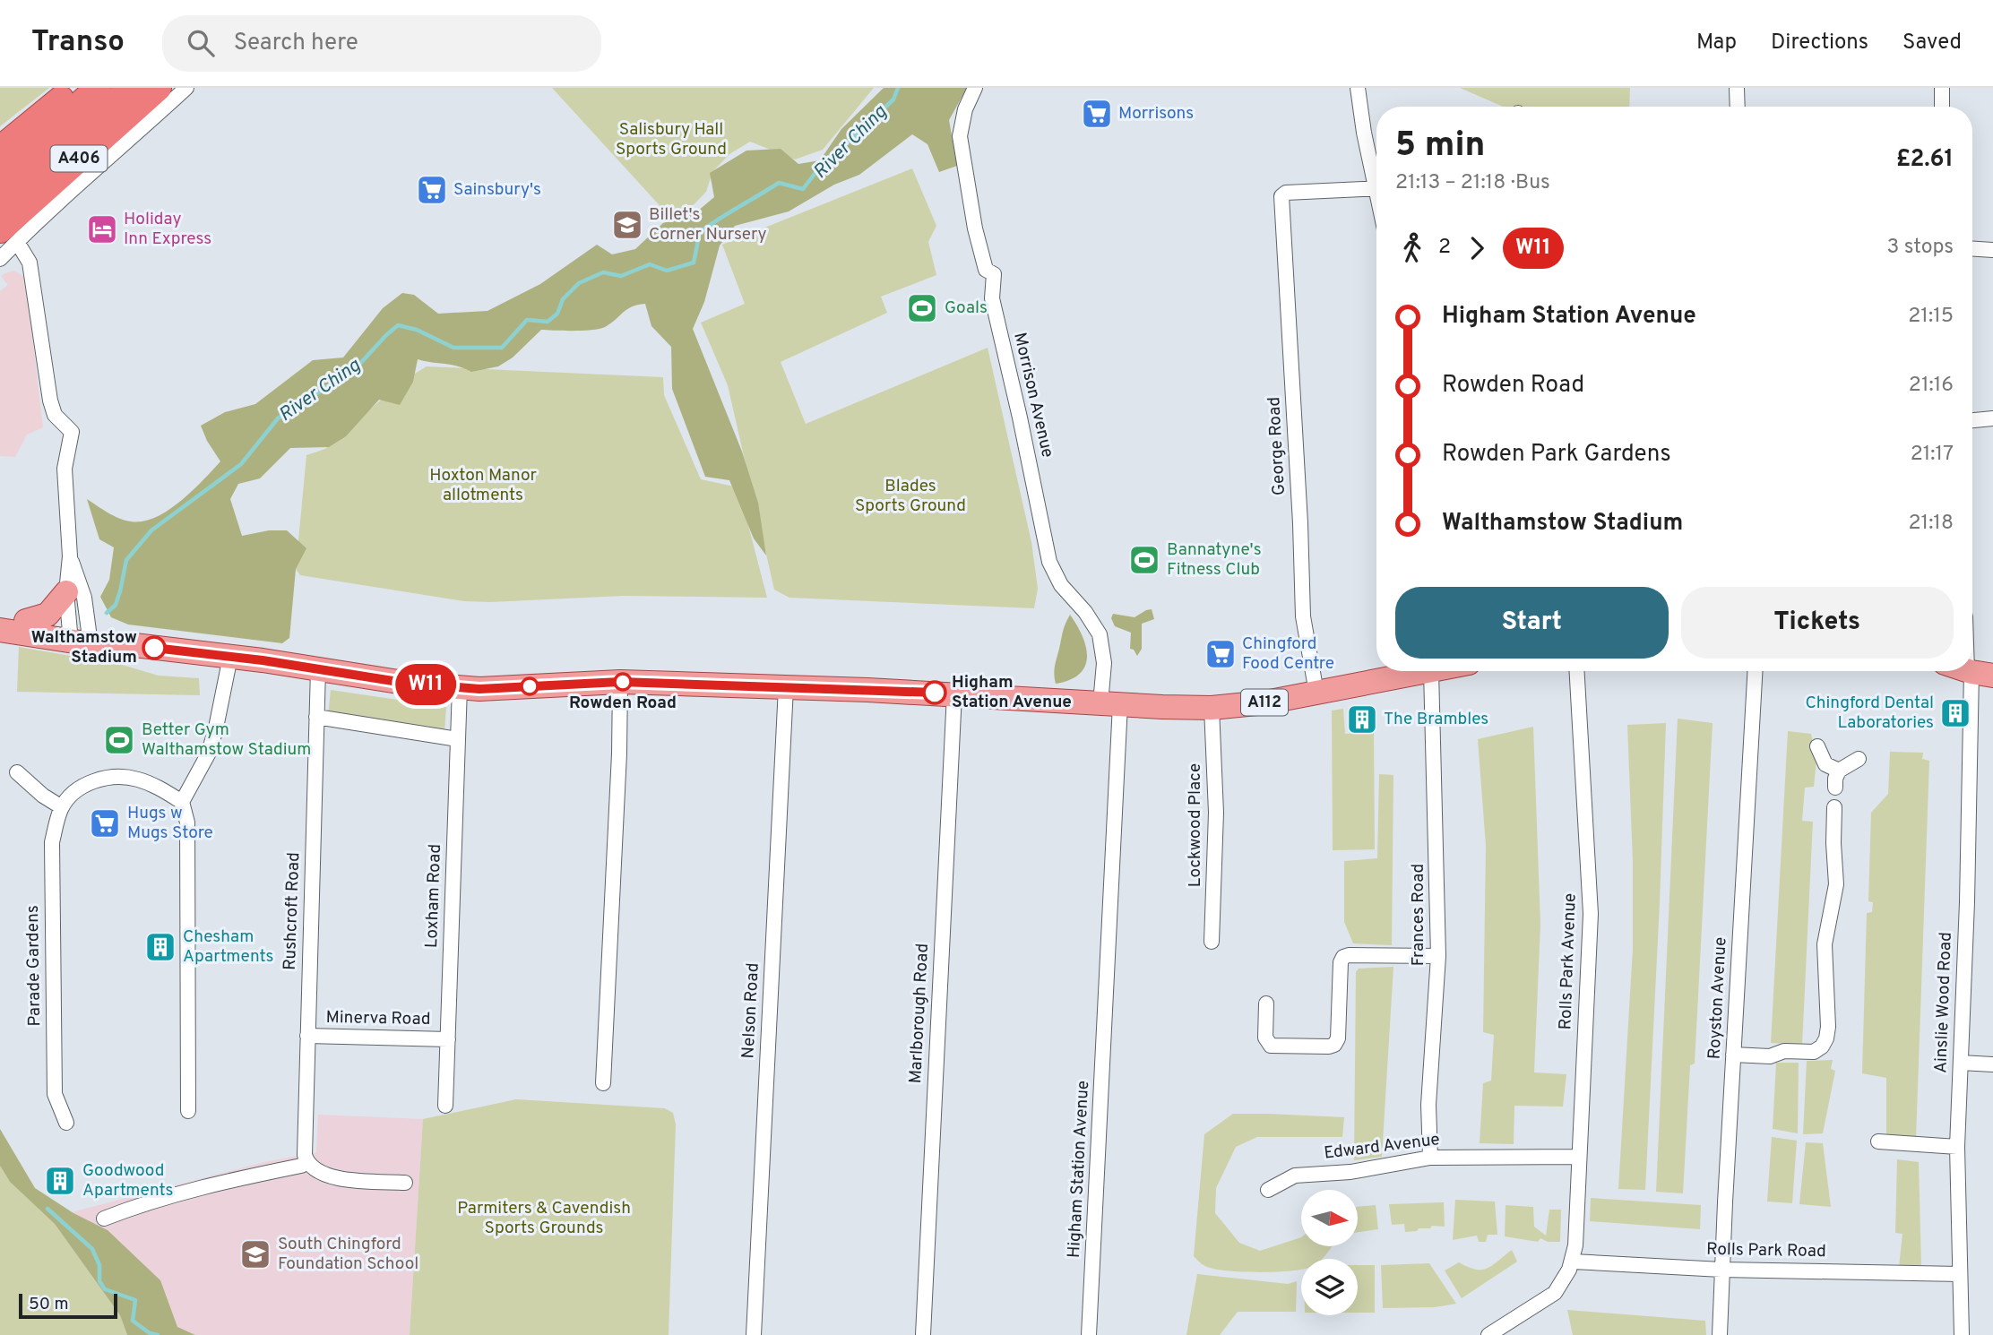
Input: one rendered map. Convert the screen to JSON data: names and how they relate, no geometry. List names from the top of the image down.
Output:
{
  "streets": {
    "highway": ["A406"],
    "main road": ["A112"],
    "street": [
      "Morrison Avenue",
      "George Road",
      "Lockwood Place",
      "Loxham Road",
      "Rushcroft Road",
      "Frances Road",
      "Rolls Park Avenue",
      "Parade Gardens",
      "Royston Avenue",
      "Ainslie Wood Road",
      "Nelson Road",
      "Marlborough Road",
      "Minerva Road",
      "Edward Avenue",
      "Higham Station Avenue",
      "Rolls Park Road"
    ]
  },
  "crossings": [
    ["Morrison Avenue", "A112"],
    ["Morrison Avenue", "Higham Station Avenue"],
    ["George Road", "A112"],
    ["A112", "Lockwood Place"],
    ["A112", "Loxham Road"],
    ["A112", "Rushcroft Road"],
    ["A112", "Frances Road"],
    ["A112", "Nelson Road"],
    ["A112", "Marlborough Road"],
    ["A112", "Higham Station Avenue"],
    ["Loxham Road", "Minerva Road"],
    ["Rushcroft Road", "Minerva Road"],
    ["Frances Road", "Edward Avenue"],
    ["Rolls Park Avenue", "Edward Avenue"],
    ["Rolls Park Avenue", "Rolls Park Road"],
    ["Royston Avenue", "Rolls Park Road"],
    ["Ainslie Wood Road", "Rolls Park Road"]
  ],
  "water": ["River Ching"],
  "parks": [
    "Salisbury Hall Sports Ground",
    "Hoxton Manor allotments",
    "Blades Sports Ground",
    "Parmiters & Cavendish Sports Grounds"
  ],
  "places": {
    "supermarket": [
      "Morrisons",
      "Sainsbury's",
      "Chingford Food Centre",
      "Hugs w Mugs Store"
    ],
    "school or university": ["Billet's Corner Nursery", "South Chingford Foundation School"],
    "hotel": ["Holiday Inn Express"],
    "sports": ["Goals", "Bannatyne's Fitness Club", "Better Gym Walthamstow Stadium"],
    "other": ["Walthamstow Stadium", "Rowden Road", "Higham Station Avenue"],
    "building": [
      "Chingford Dental Laboratories",
      "The Brambles",
      "Chesham Apartments",
      "Goodwood Apartments"
    ]
  },
  "lines": ["bus line W11"],
  "scale_bar": "50 m",
  "north": "right",
  "page": {
    "header": "Transo",
    "search": "Search here",
    "nav": ["Map", "Directions", "Saved"],
    "on_map": "W11",
    "heading": ["5 min", "21:13 – 21:18 · Bus", "£2.61"],
    "legs": ["2", "W11", "3 stops"],
    "list": [
      {
        "name": "Higham Station Avenue",
        "value": "21:15"
      },
      {
        "name": "Rowden Road",
        "value": "21:16"
      },
      {
        "name": "Rowden Park Gardens",
        "value": "21:17"
      },
      {
        "name": "Walthamstow Stadium",
        "value": "21:18"
      }
    ],
    "buttons": ["Start", "Tickets"],
    "scale": "50 m"
  }
}
